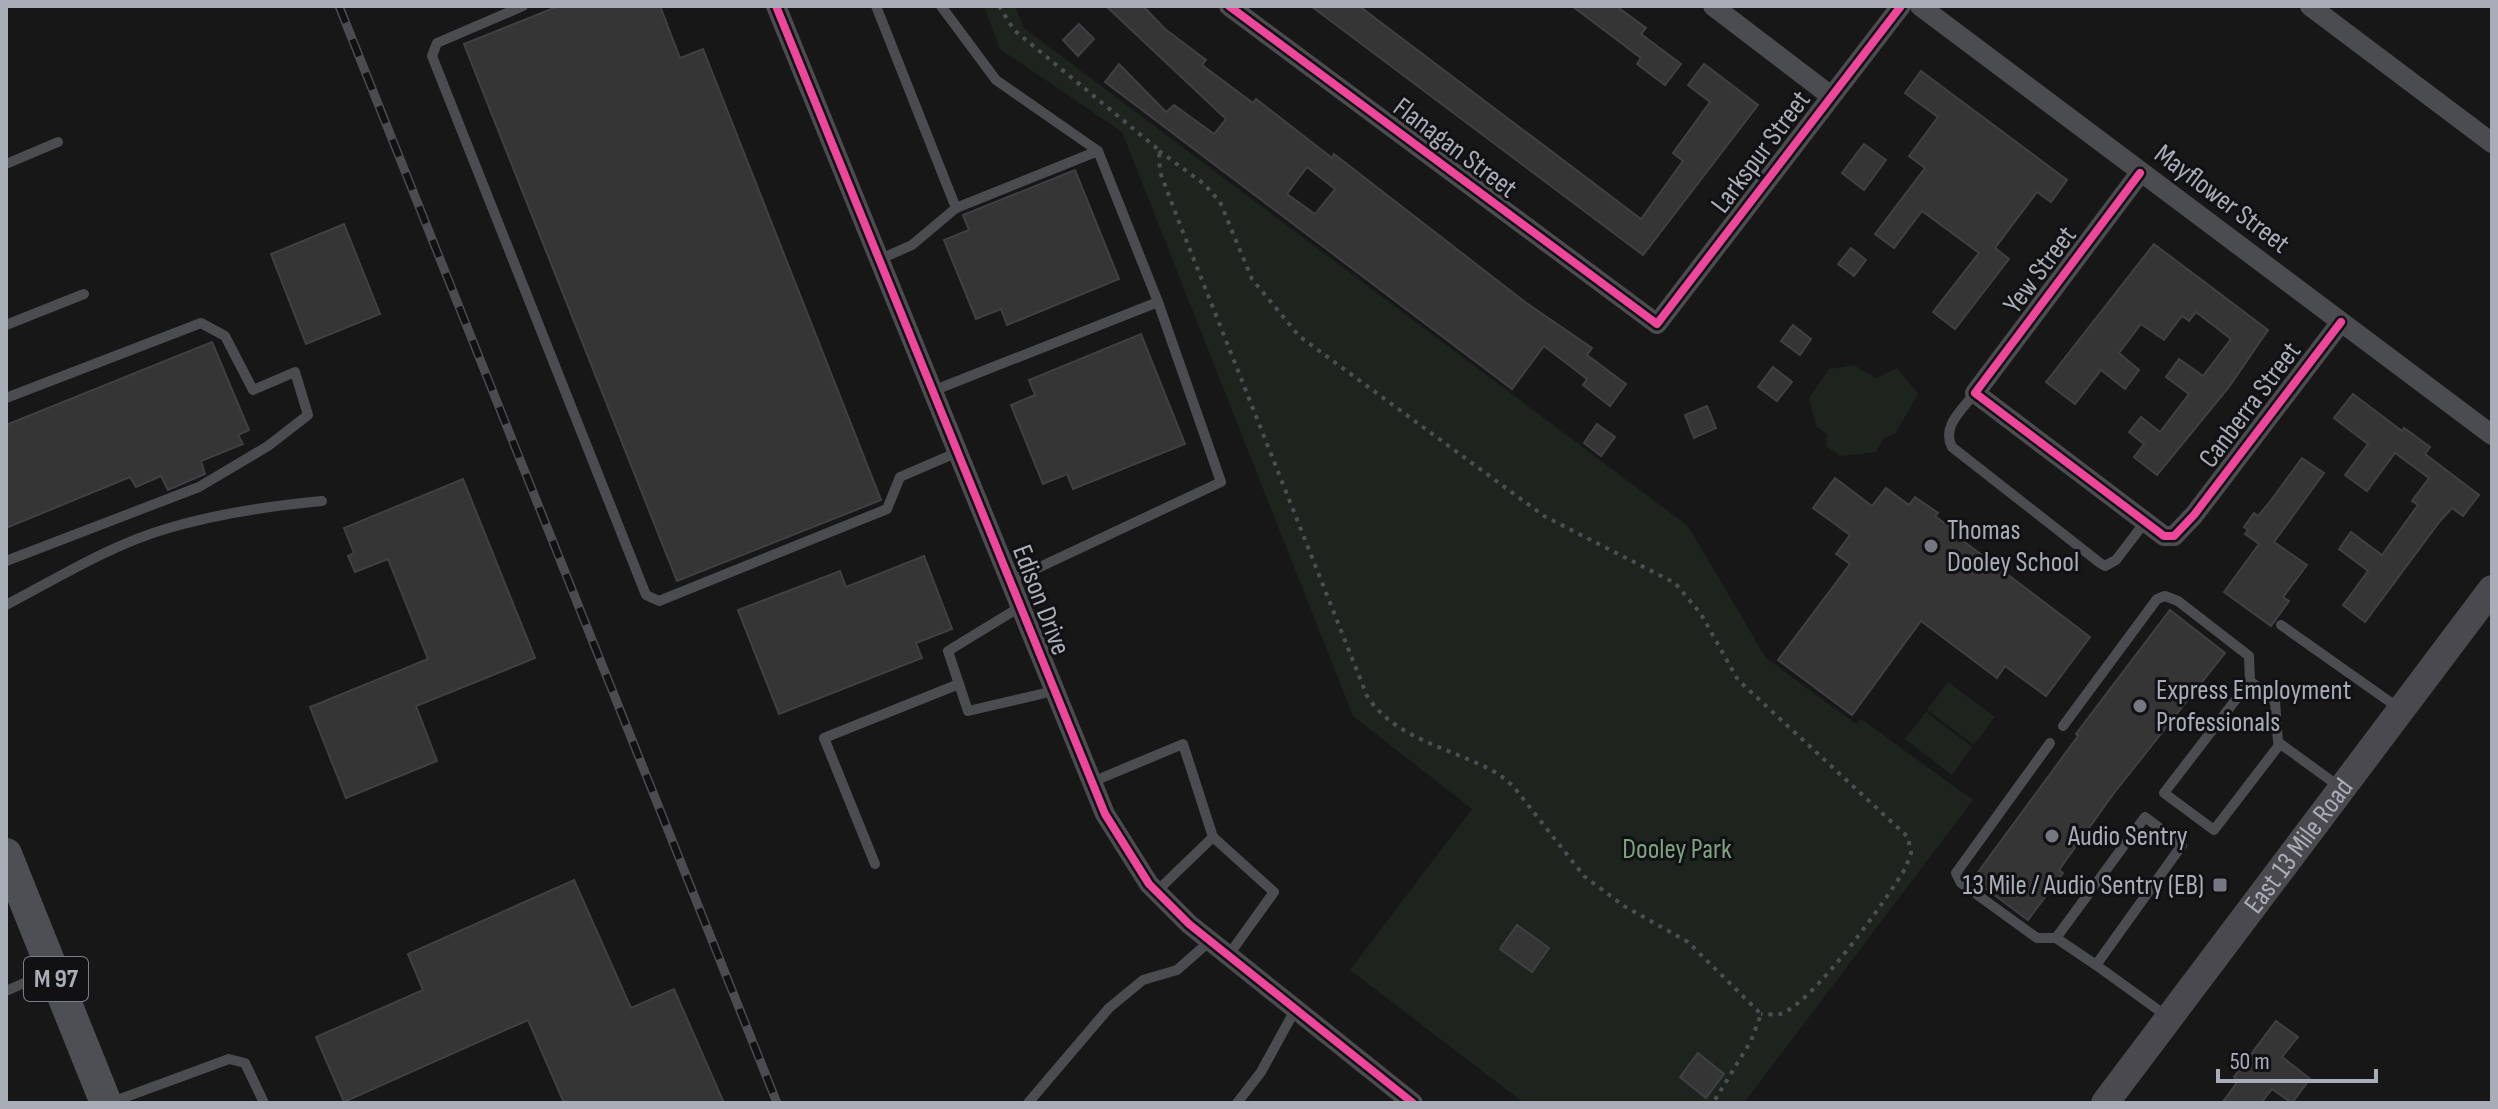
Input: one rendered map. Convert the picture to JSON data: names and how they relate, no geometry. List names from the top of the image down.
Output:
{
  "streets": {
    "main road": ["East 13 Mile Road", "M 97"],
    "street": [
      "Flanagan Street",
      "Larkspur Street",
      "Mayflower Street",
      "Yew Street",
      "Canberra Street",
      "Edison Drive"
    ]
  },
  "crossings": [
    ["Flanagan Street", "Larkspur Street"],
    ["Mayflower Street", "Yew Street"],
    ["Mayflower Street", "Canberra Street"]
  ],
  "parks": ["Dooley Park"],
  "places": {
    "other": ["Thomas Dooley School", "Express Employment Professionals", "Audio Sentry"],
    "transit": ["13 Mile / Audio Sentry (EB)"]
  },
  "scale_bar": "50 m"
}
